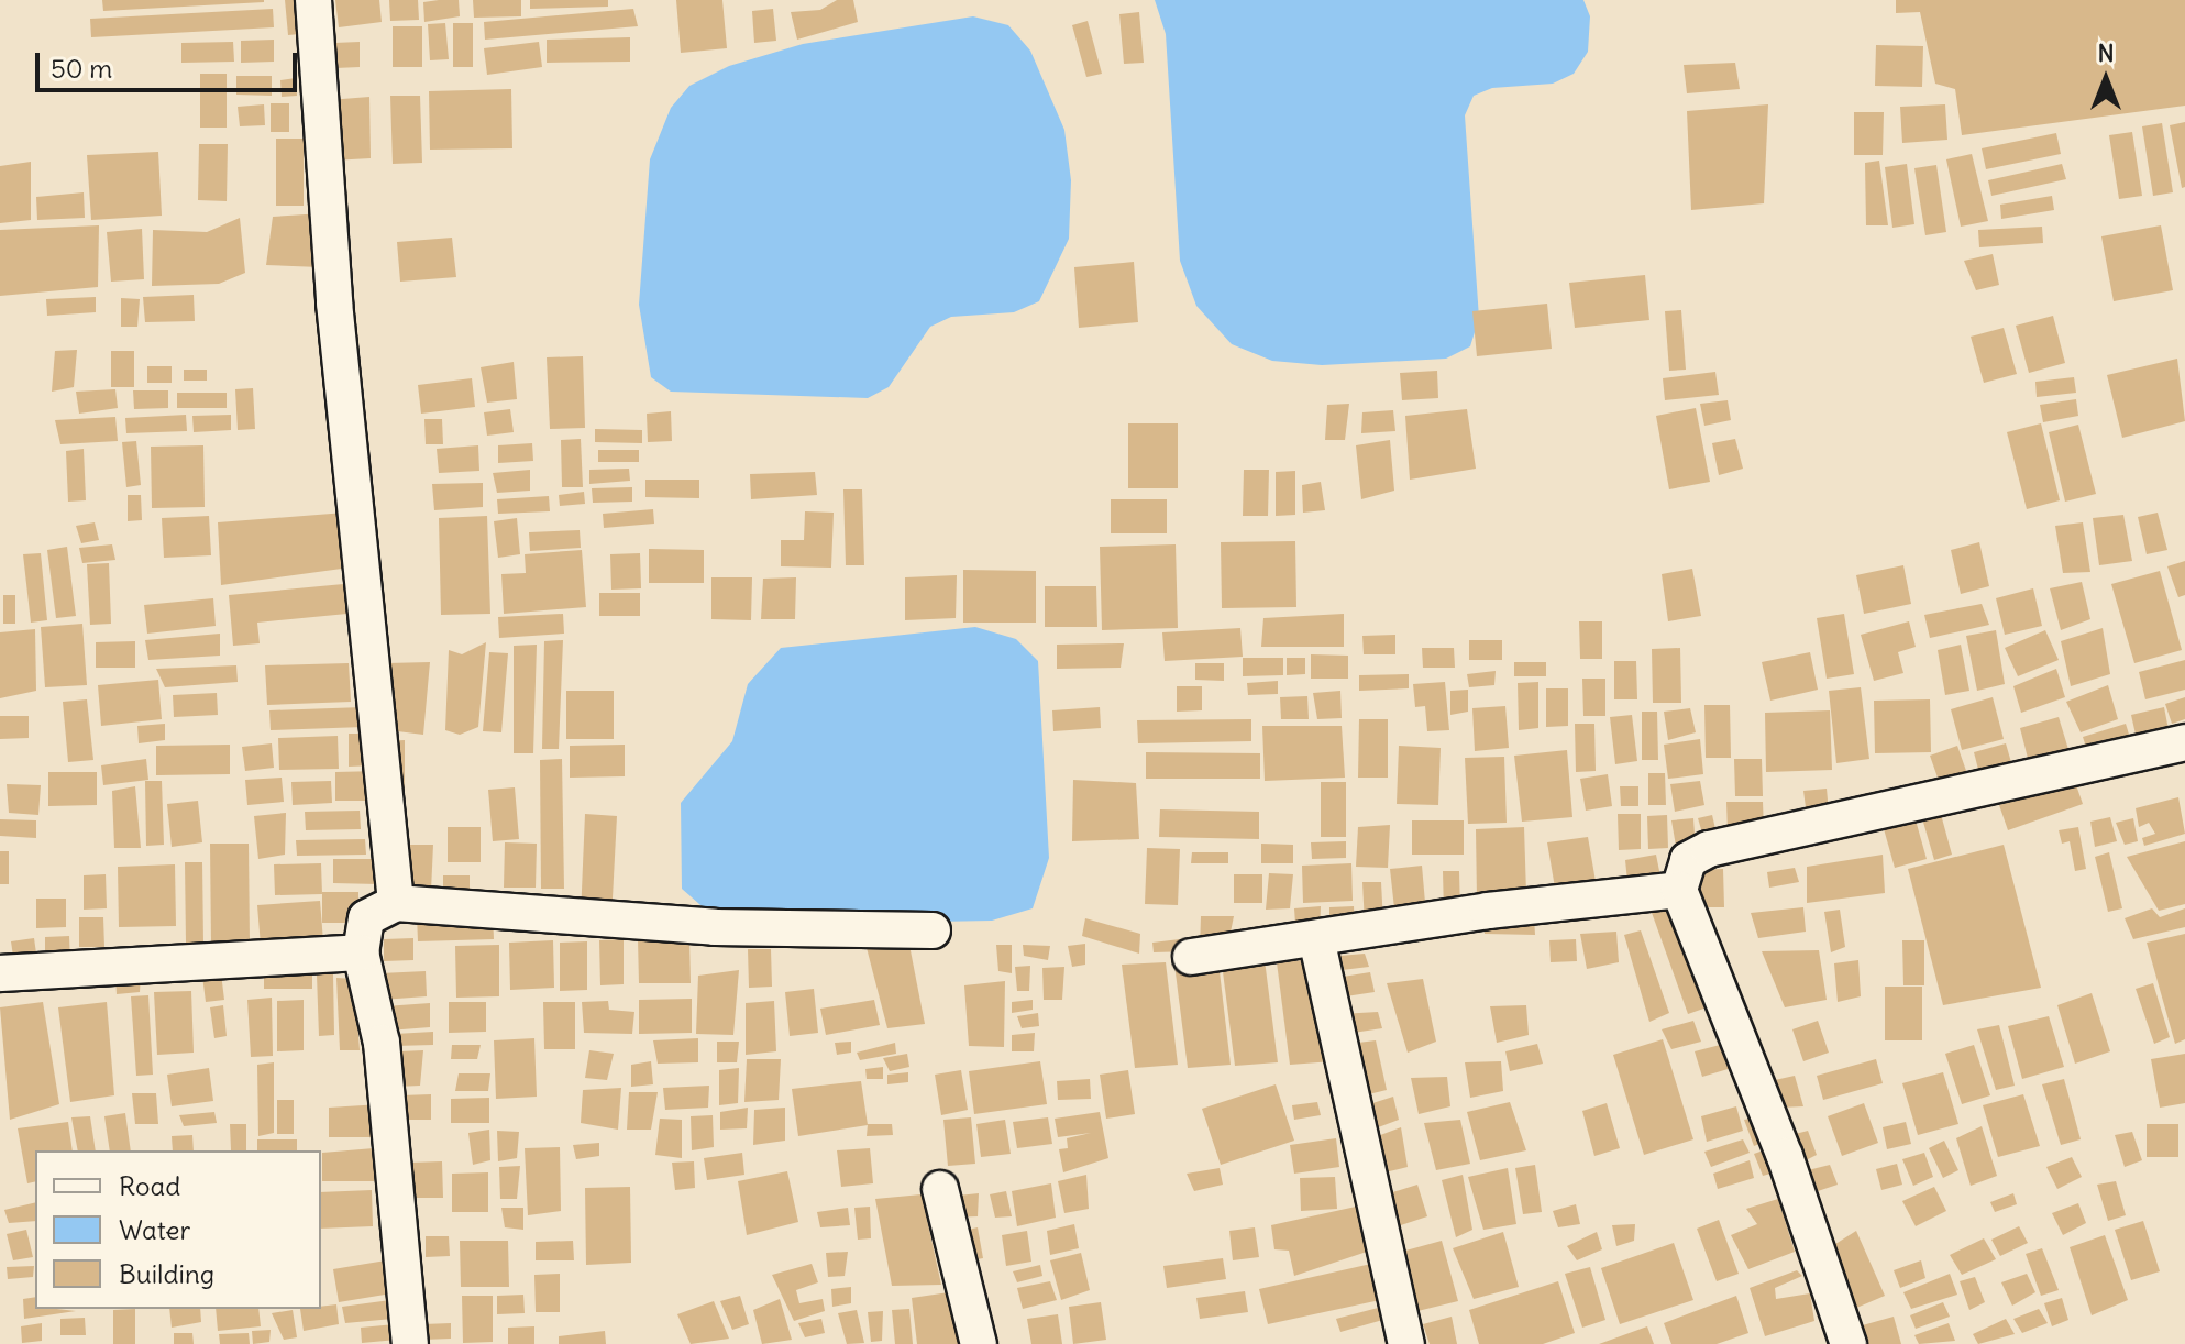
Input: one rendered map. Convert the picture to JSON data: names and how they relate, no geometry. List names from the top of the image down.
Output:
{
  "legend": ["Road", "Water", "Building"],
  "scale_bar": "50 m",
  "north": "top"
}
